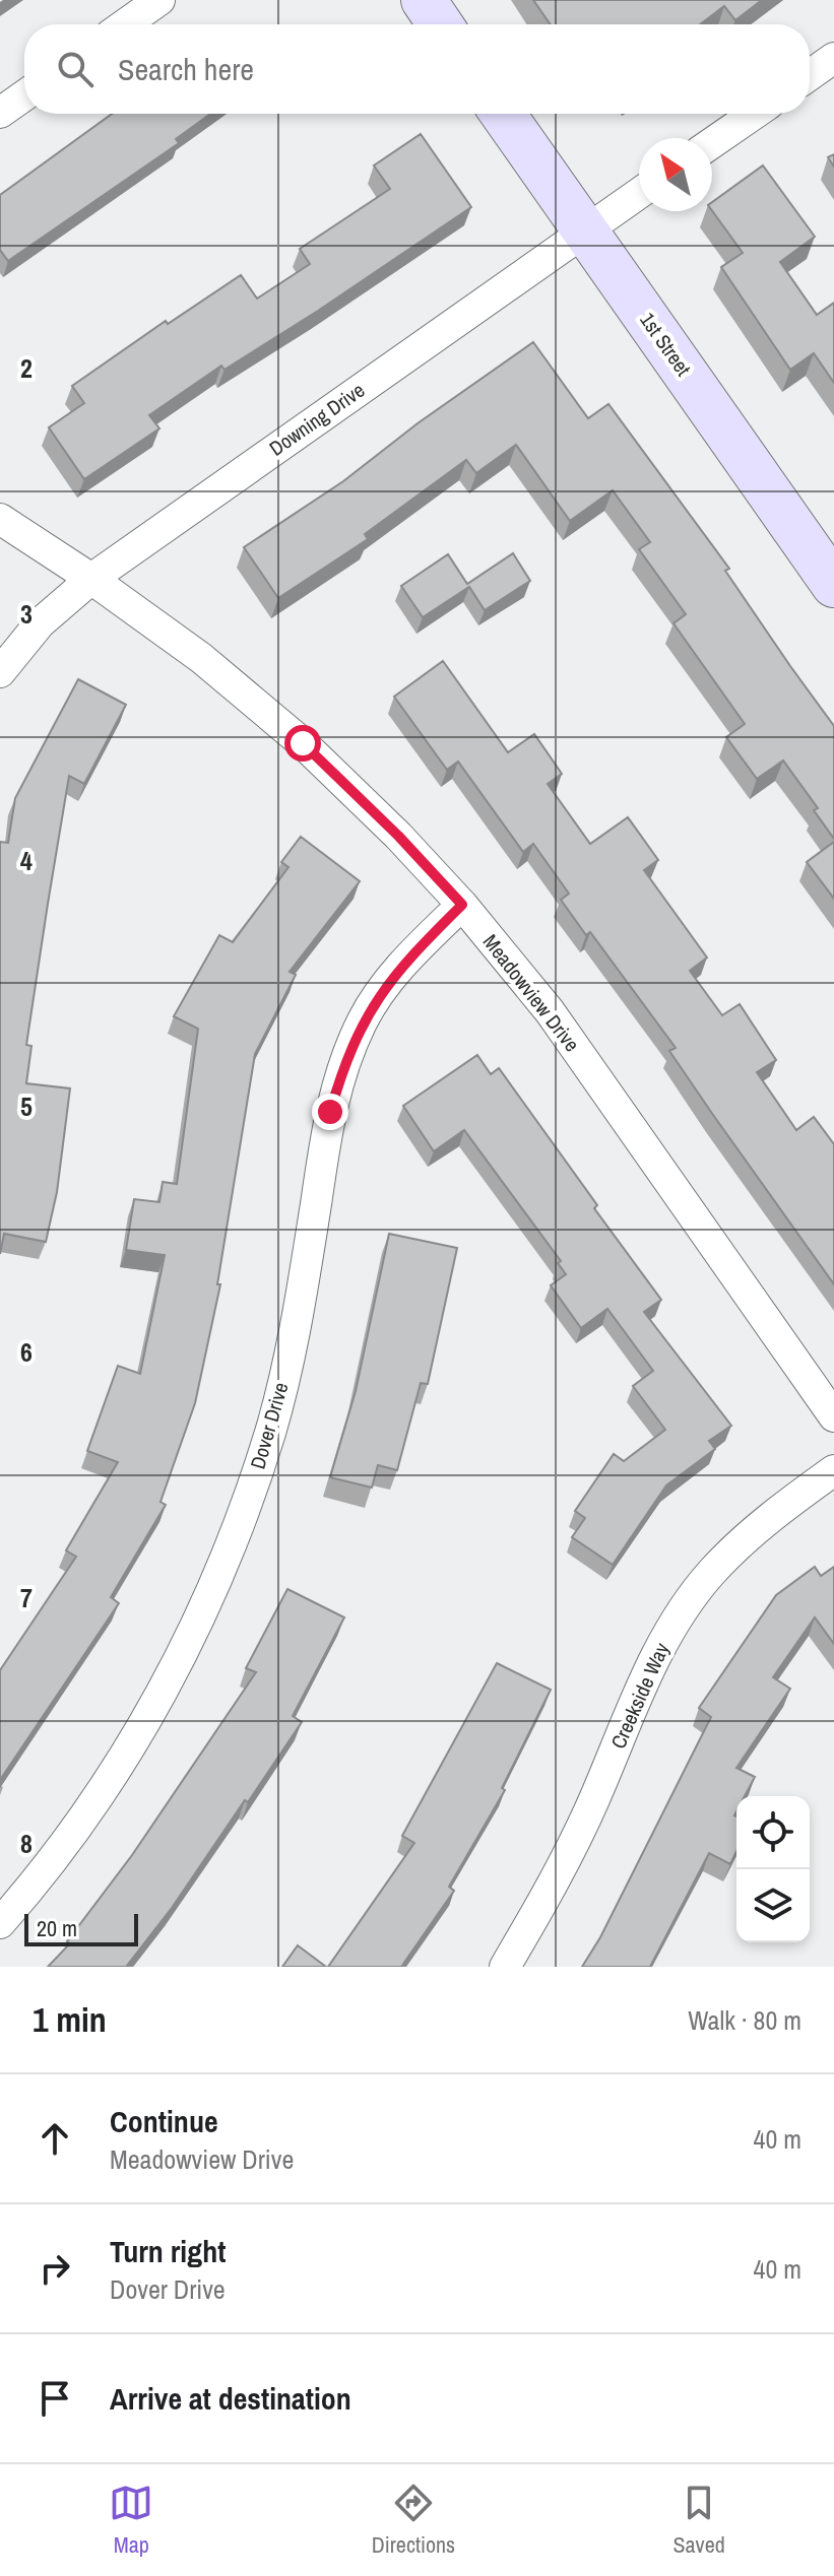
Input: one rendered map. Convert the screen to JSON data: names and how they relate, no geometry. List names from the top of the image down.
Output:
{
  "streets": {
    "street": [
      "1st Street",
      "Downing Drive",
      "Meadowview Drive",
      "Dover Drive",
      "Creekside Way"
    ]
  },
  "crossings": [
    ["1st Street", "Downing Drive"],
    ["Downing Drive", "Meadowview Drive"],
    ["Meadowview Drive", "Dover Drive"]
  ],
  "scale_bar": "20 m",
  "north": "top left",
  "page": {
    "search": "Search here",
    "scale": "20 m",
    "heading": ["1 min", "Walk · 80 m"],
    "list": [
      ["Continue", "Meadowview Drive", "40 m"],
      ["Turn right", "Dover Drive", "40 m"],
      "Arrive at destination"
    ],
    "nav": ["Map", "Directions", "Saved"]
  },
  "grid": {
    "rows": [
      "2",
      "3",
      "4",
      "5",
      "6",
      "7",
      "8"
    ]
  }
}
